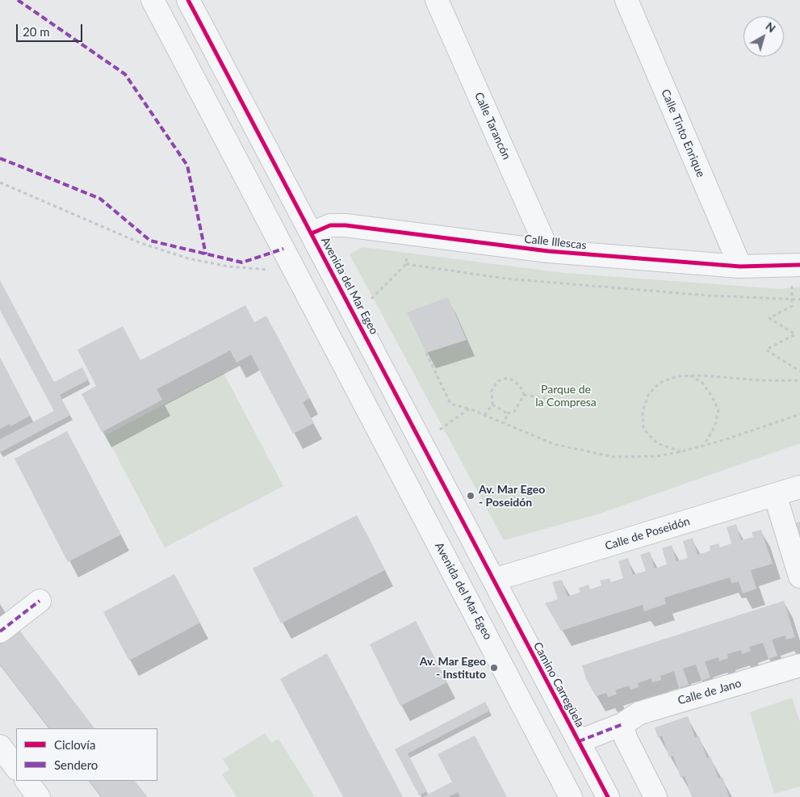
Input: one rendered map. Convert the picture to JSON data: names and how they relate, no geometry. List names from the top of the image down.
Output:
{
  "streets": {
    "street": [
      "Calle Tarancón",
      "Calle Tinto Enrique",
      "Calle Illescas",
      "Avenida del Mar Egeo",
      "Calle de Poseidón",
      "Camino Carregüela",
      "Calle de Jano"
    ]
  },
  "crossings": [
    ["Calle Tarancón", "Calle Illescas"],
    ["Calle Tinto Enrique", "Calle Illescas"],
    ["Calle Illescas", "Avenida del Mar Egeo"],
    ["Avenida del Mar Egeo", "Calle de Poseidón"],
    ["Avenida del Mar Egeo", "Camino Carregüela"],
    ["Calle de Poseidón", "Camino Carregüela"],
    ["Camino Carregüela", "Calle de Jano"]
  ],
  "parks": ["Parque de la Compresa"],
  "places": ["Av. Mar Egeo - Poseidón", "Av. Mar Egeo - Instituto"],
  "legend": ["Ciclovía", "Sendero"],
  "scale_bar": "20 m",
  "north": "top right"
}
